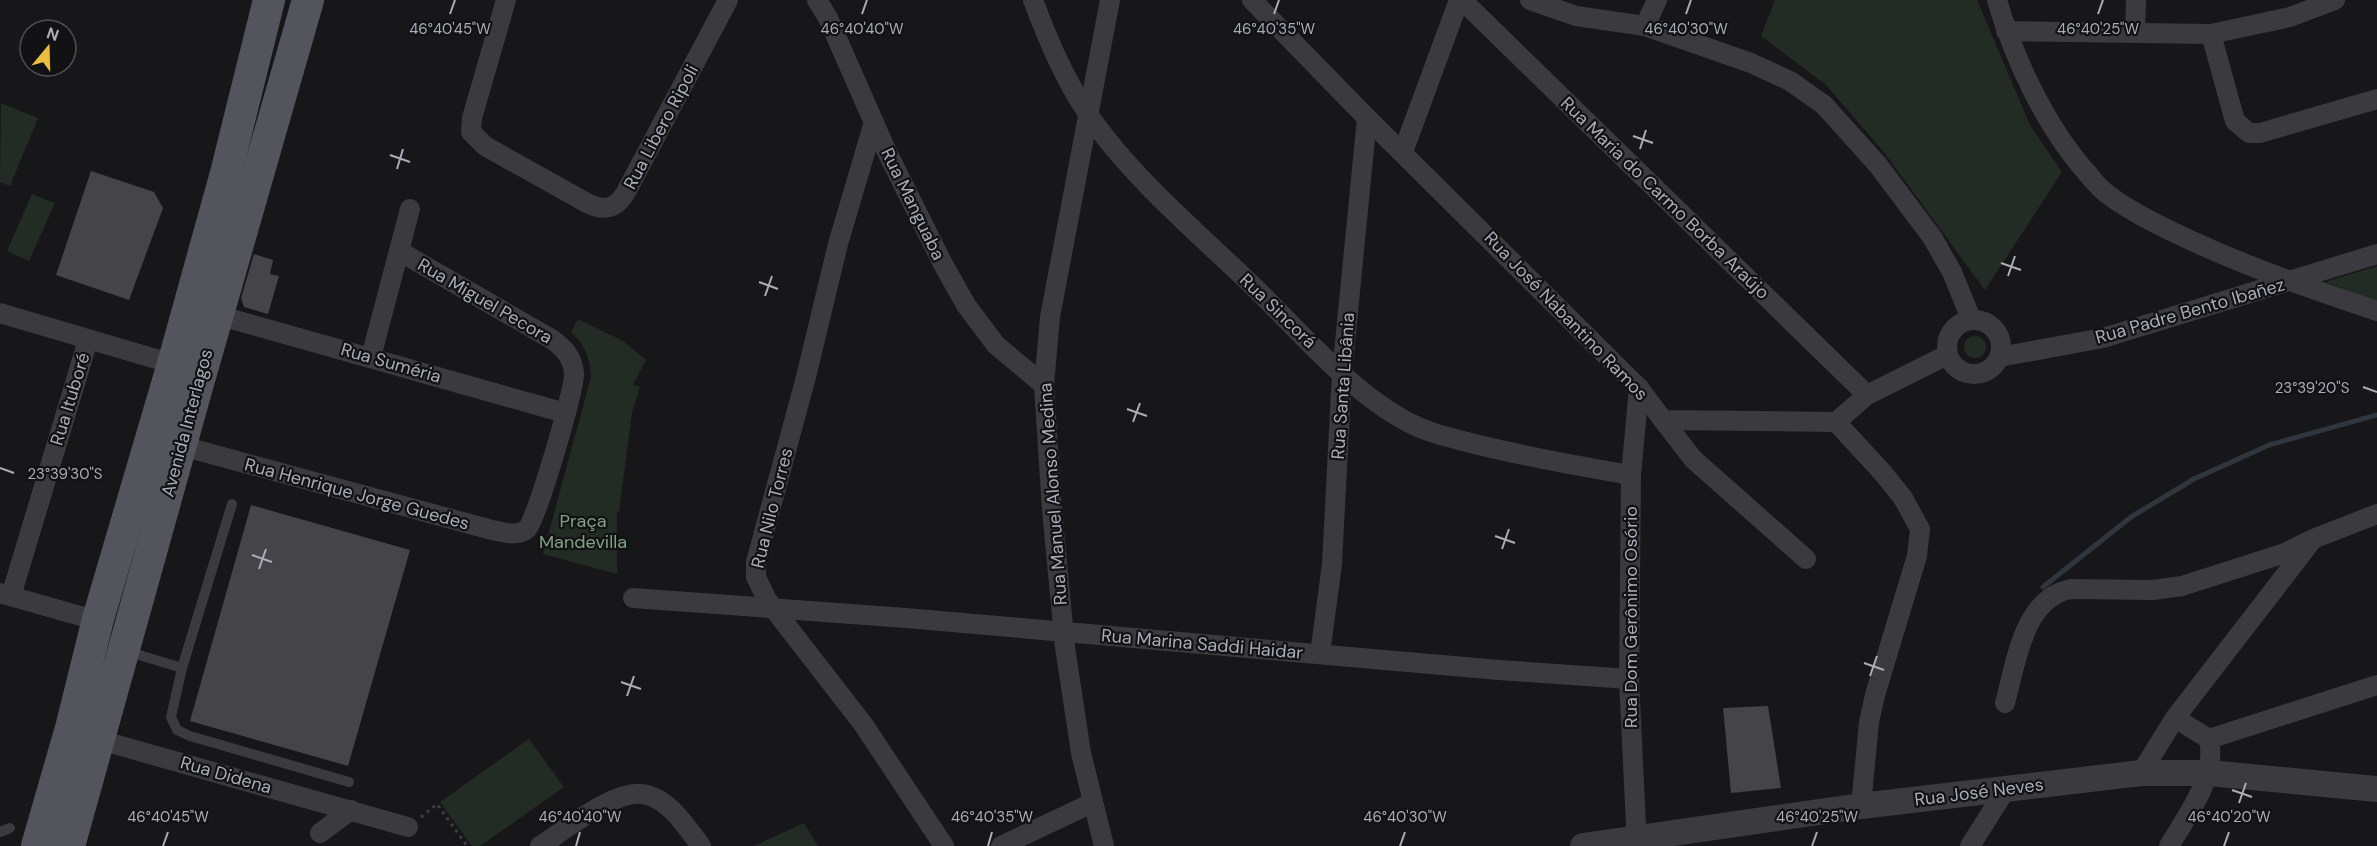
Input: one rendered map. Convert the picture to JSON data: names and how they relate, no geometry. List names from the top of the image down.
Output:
{
  "streets": {
    "main road": ["Avenida Interlagos"],
    "street": [
      "Rua Libero Ripoli",
      "Rua Maria do Carmo Borba Araújo",
      "Rua Manguaba",
      "Rua Miguel Pecora",
      "Rua Sincorá",
      "Rua Padre Bento Ibañez",
      "Rua José Nabantino Ramos",
      "Rua Suméria",
      "Rua Santa Libânia",
      "Rua Ituboré",
      "Rua Henrique Jorge Guedes",
      "Rua Manuel Alonso Medina",
      "Rua Nilo Torres",
      "Rua Dom Gerônimo Osório",
      "Rua Marina Saddi Haidar",
      "Rua Didena",
      "Rua José Neves"
    ]
  },
  "crossings": [
    ["Rua Manguaba", "Rua Manuel Alonso Medina"],
    ["Rua Manguaba", "Rua Nilo Torres"],
    ["Rua Miguel Pecora", "Rua Suméria"],
    ["Rua Miguel Pecora", "Rua Henrique Jorge Guedes"],
    ["Rua Sincorá", "Rua Santa Libânia"],
    ["Rua Sincorá", "Rua Manuel Alonso Medina"],
    ["Rua Sincorá", "Rua Dom Gerônimo Osório"],
    ["Rua José Nabantino Ramos", "Rua Santa Libânia"],
    ["Rua José Nabantino Ramos", "Rua Dom Gerônimo Osório"],
    ["Rua Suméria", "Avenida Interlagos"],
    ["Rua Santa Libânia", "Rua Marina Saddi Haidar"],
    ["Avenida Interlagos", "Rua Henrique Jorge Guedes"],
    ["Avenida Interlagos", "Rua Didena"],
    ["Rua Manuel Alonso Medina", "Rua Marina Saddi Haidar"],
    ["Rua Nilo Torres", "Rua Marina Saddi Haidar"],
    ["Rua Dom Gerônimo Osório", "Rua Marina Saddi Haidar"],
    ["Rua Dom Gerônimo Osório", "Rua José Neves"]
  ],
  "parks": ["Praça Mandevilla"],
  "north": "top",
  "coordinates": [
    "46°40'40\"W",
    "46°40'45\"W",
    "46°40'35\"W",
    "46°40'30\"W",
    "46°40'25\"W",
    "23°39'20\"S",
    "23°39'30\"S",
    "46°40'20\"W"
  ]
}
